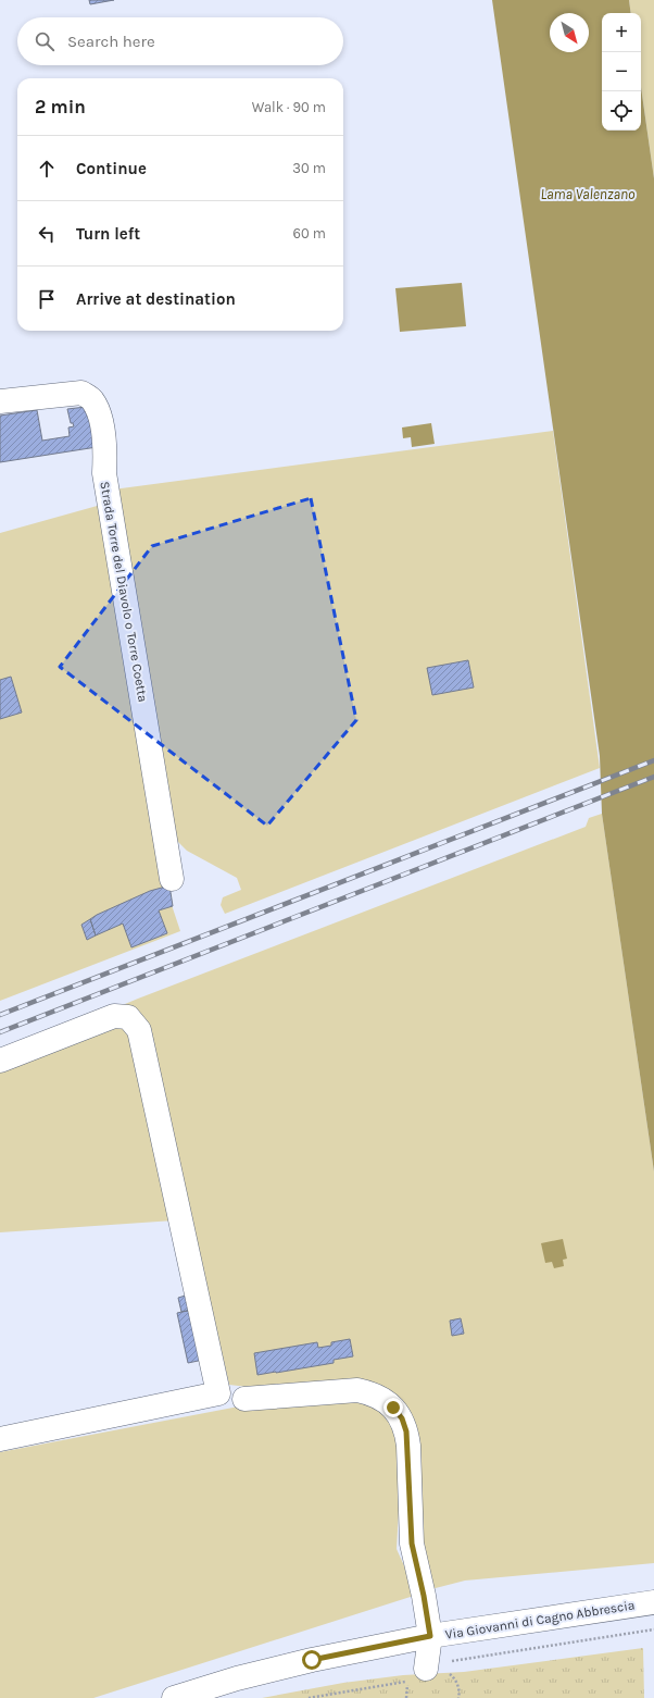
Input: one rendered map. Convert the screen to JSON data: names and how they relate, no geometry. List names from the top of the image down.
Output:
{
  "streets": {
    "main road": ["Strada Torre del Diavolo o Torre Coetta", "Via Giovanni di Cagno Abbrescia"]
  },
  "water": ["Lama Valenzano"],
  "north": "bottom right",
  "page": {
    "map_buttons": ["+", "−"],
    "search": "Search here",
    "heading": ["2 min", "Walk · 90 m"],
    "list": [
      ["Continue", "30 m"],
      ["Turn left", "60 m"],
      "Arrive at destination"
    ]
  }
}
